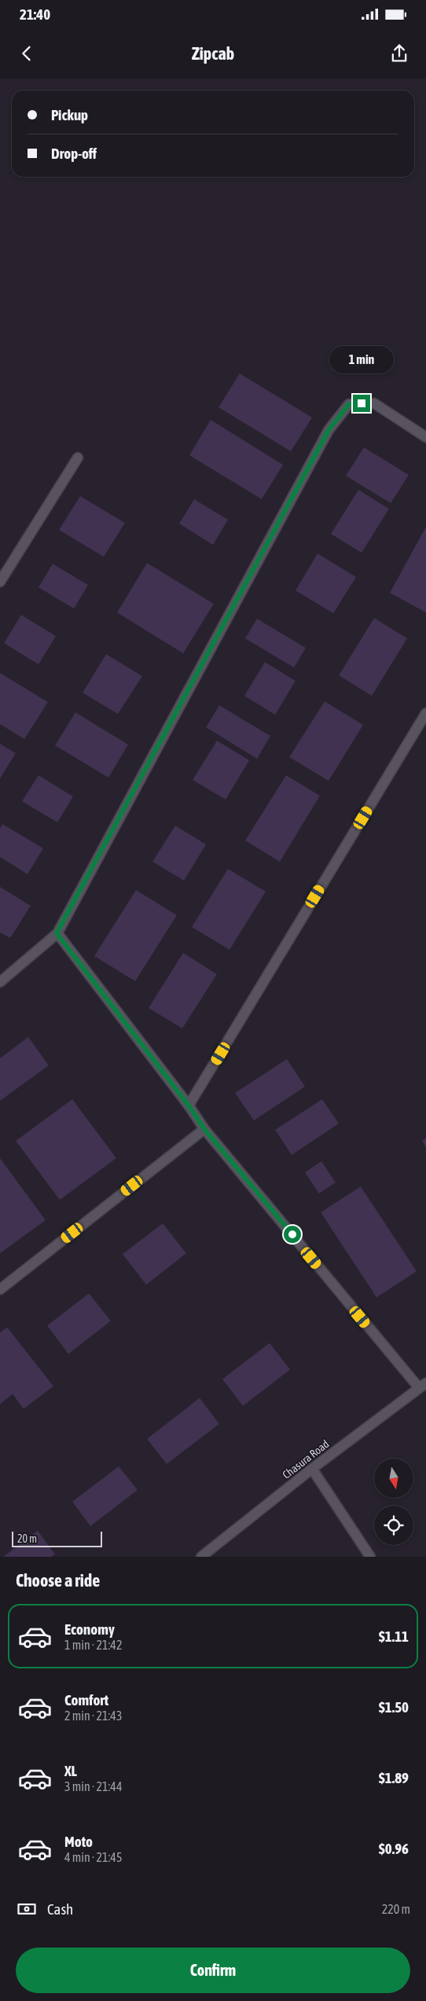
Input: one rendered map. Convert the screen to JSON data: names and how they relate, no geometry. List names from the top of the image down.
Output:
{
  "streets": {
    "street": ["Chasura Road"]
  },
  "scale_bar": "20 m",
  "north": "bottom",
  "page": {
    "status": "21:40",
    "header": "Zipcab",
    "banner": ["Pickup", "Drop-off"],
    "bubble": "1 min",
    "scale": "20 m",
    "heading": "Choose a ride",
    "list": [
      {
        "name": "Economy",
        "note": "1 min · 21:42",
        "value": "$1.11"
      },
      {
        "name": "Comfort",
        "note": "2 min · 21:43",
        "value": "$1.50"
      },
      {
        "name": "XL",
        "note": "3 min · 21:44",
        "value": "$1.89"
      },
      {
        "name": "Moto",
        "note": "4 min · 21:45",
        "value": "$0.96"
      }
    ],
    "pay": ["Cash", "220 m"],
    "buttons": "Confirm"
  }
}
